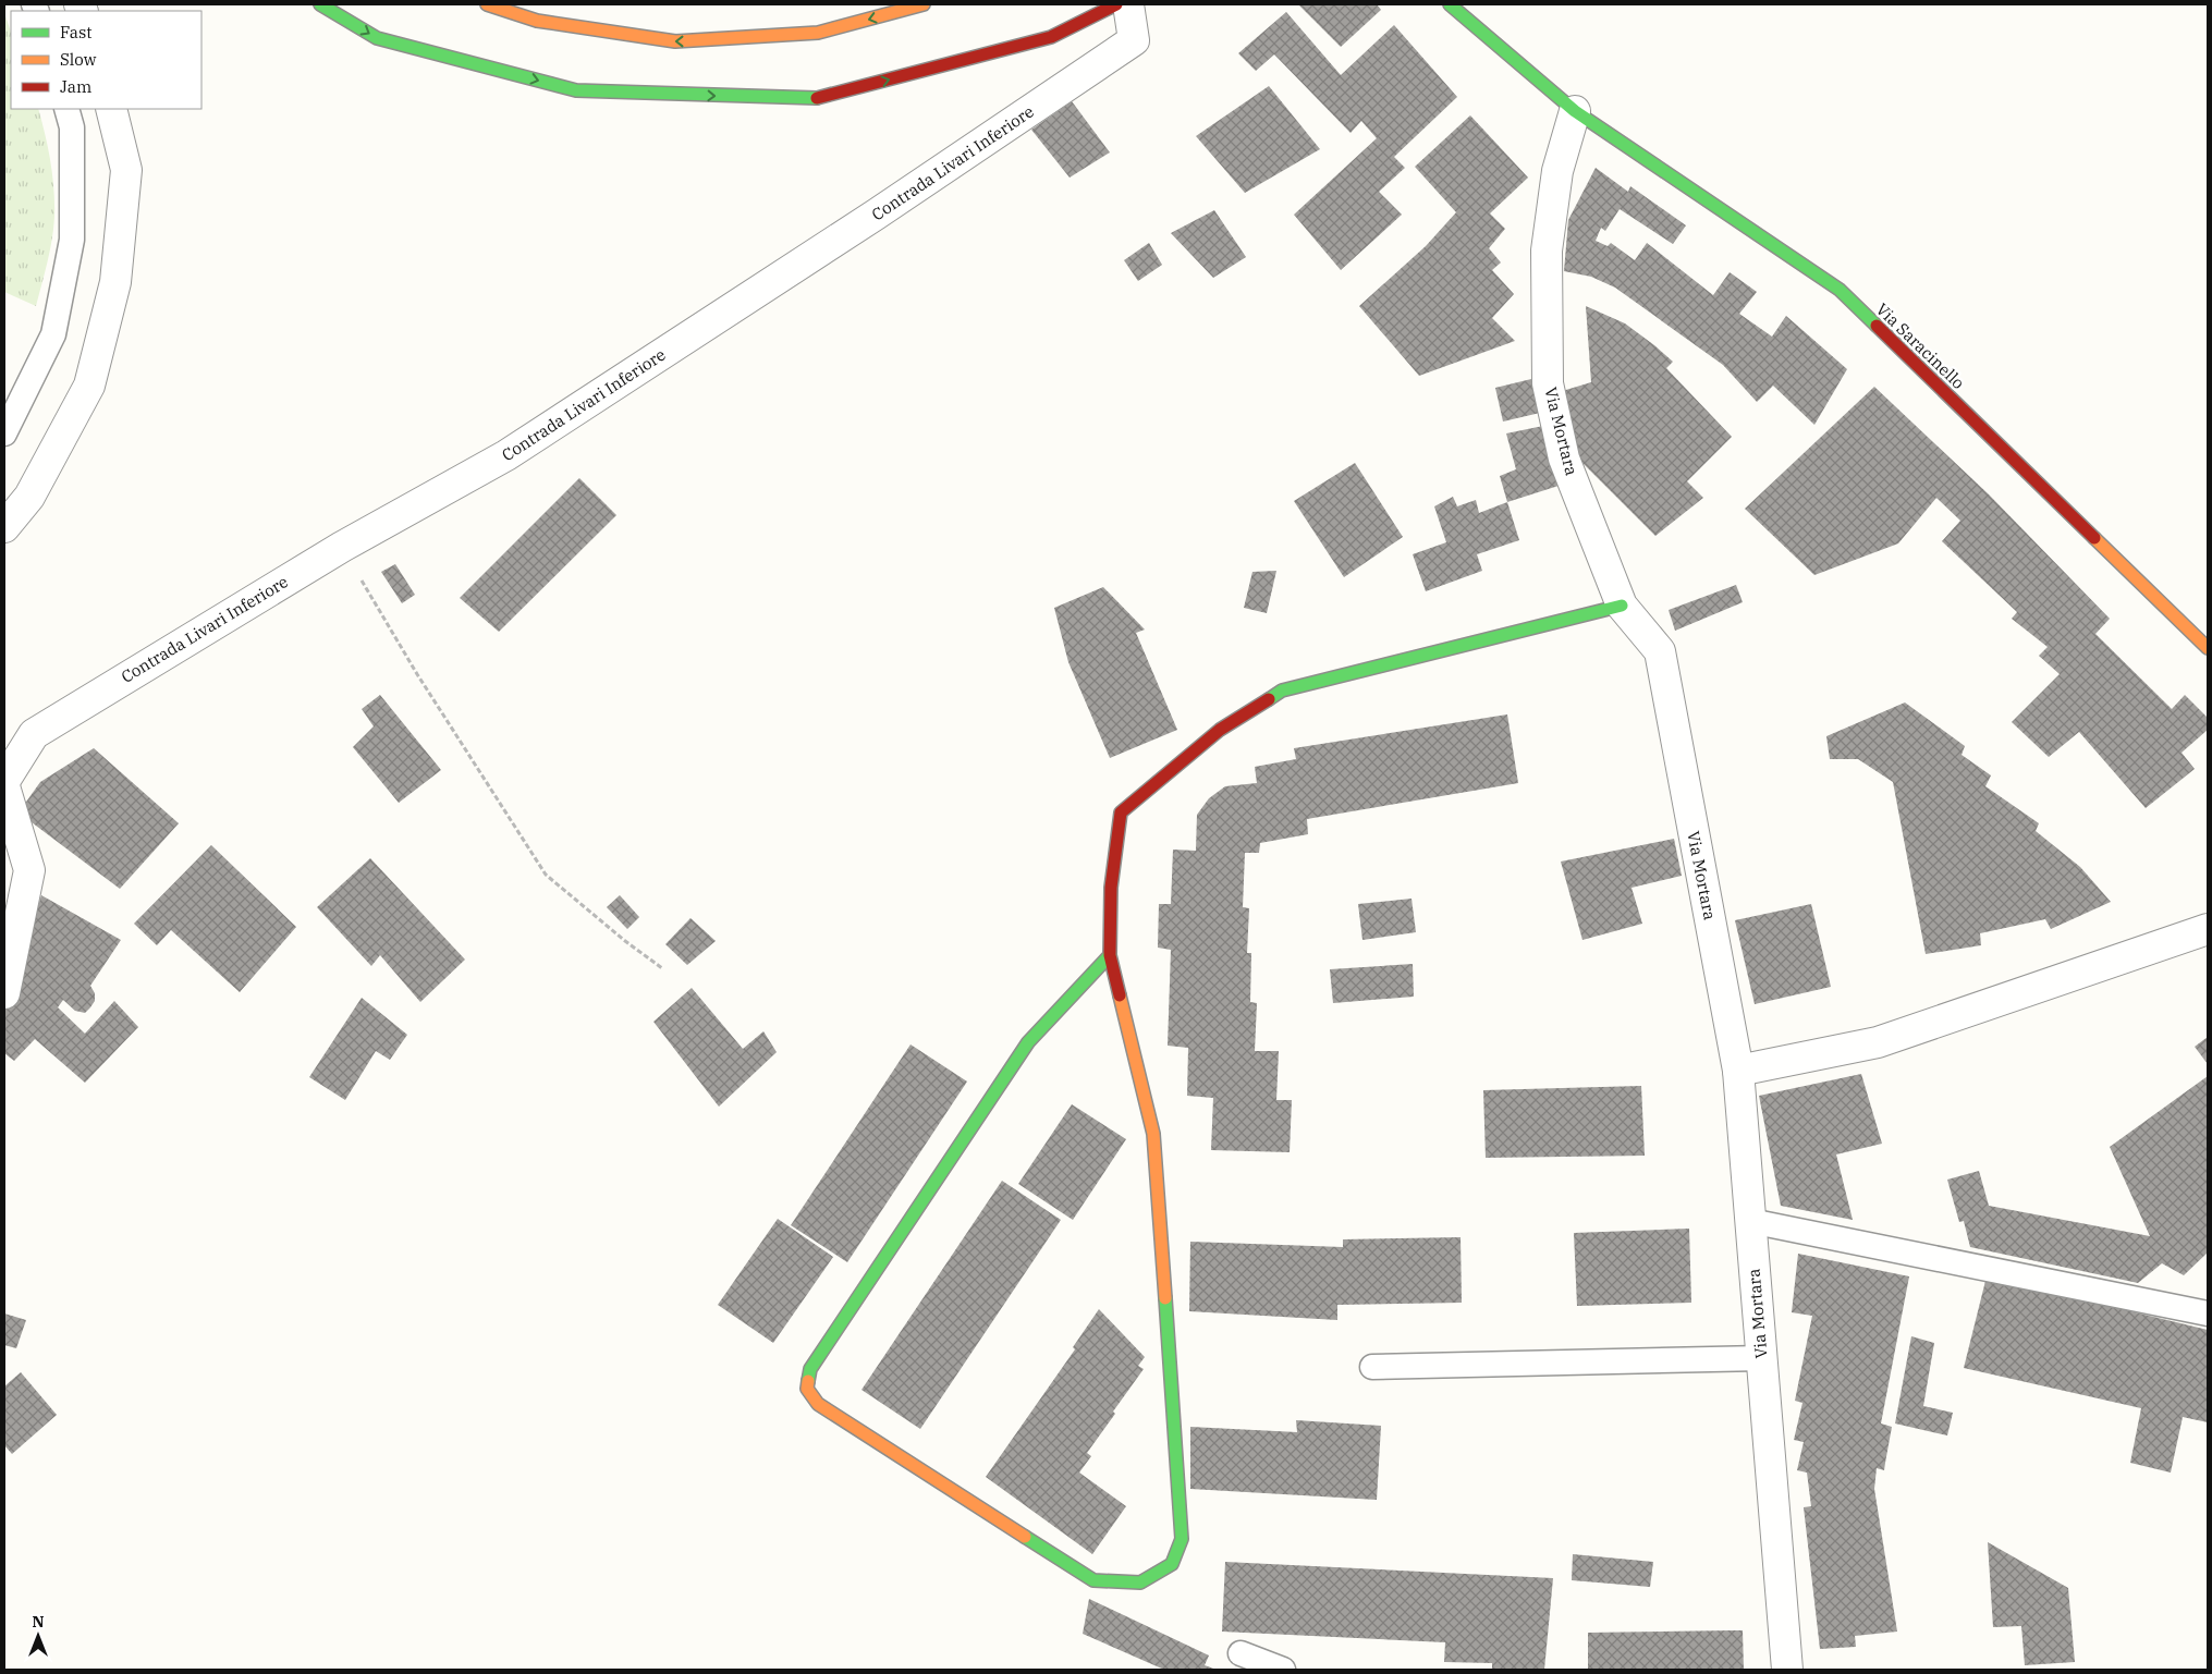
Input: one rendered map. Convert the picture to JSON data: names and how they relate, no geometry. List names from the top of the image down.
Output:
{
  "streets": {
    "main road": ["Via Saracinello"],
    "street": ["Contrada Livari Inferiore", "Via Mortara"]
  },
  "crossings": [
    ["Via Saracinello", "Via Mortara"]
  ],
  "legend": ["Fast", "Slow", "Jam"],
  "north": "top"
}
